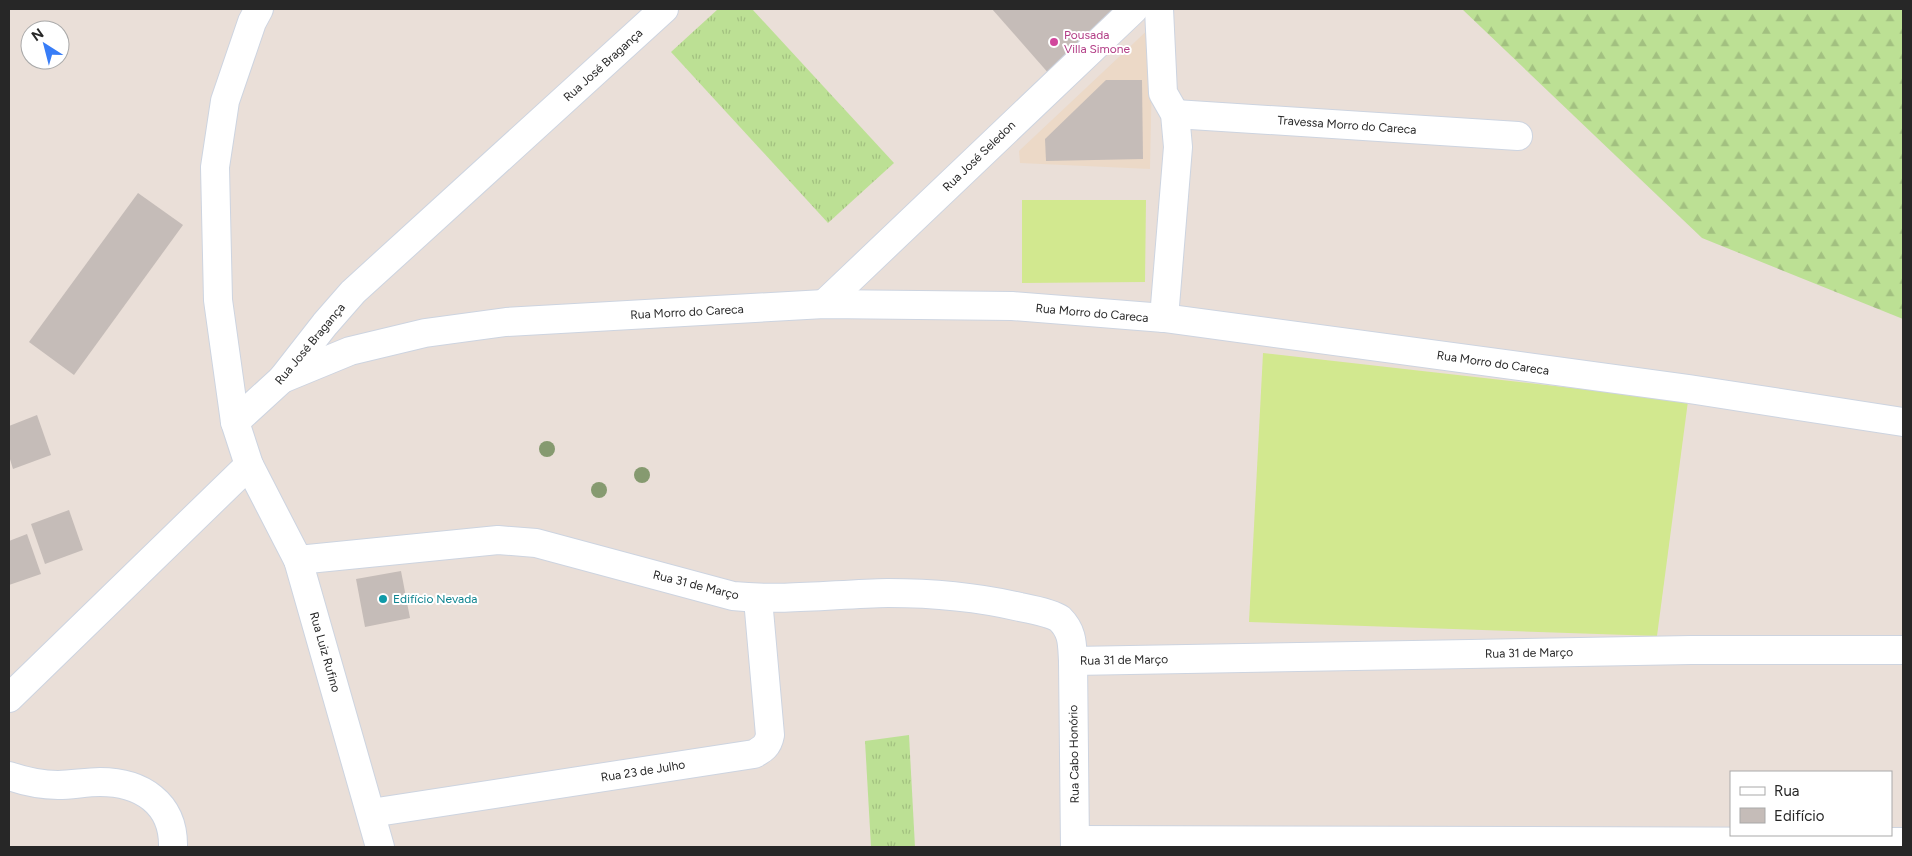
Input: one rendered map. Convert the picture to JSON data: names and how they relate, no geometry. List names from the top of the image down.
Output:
{
  "streets": {
    "street": [
      "Rua José Bragança",
      "Travessa Morro do Careca",
      "Rua José Seledon",
      "Rua Morro do Careca",
      "Rua 31 de Março",
      "Rua Luiz Rufino",
      "Rua Cabo Honório",
      "Rua 23 de Julho"
    ]
  },
  "crossings": [
    ["Rua José Bragança", "Rua Morro do Careca"],
    ["Rua José Seledon", "Rua Morro do Careca"],
    ["Rua 31 de Março", "Rua Luiz Rufino"],
    ["Rua 31 de Março", "Rua Cabo Honório"],
    ["Rua 31 de Março", "Rua 23 de Julho"],
    ["Rua Luiz Rufino", "Rua 23 de Julho"]
  ],
  "places": ["Pousada Villa Simone", "Edifício Nevada"],
  "legend": ["Rua", "Edifício"],
  "north": "top left"
}
